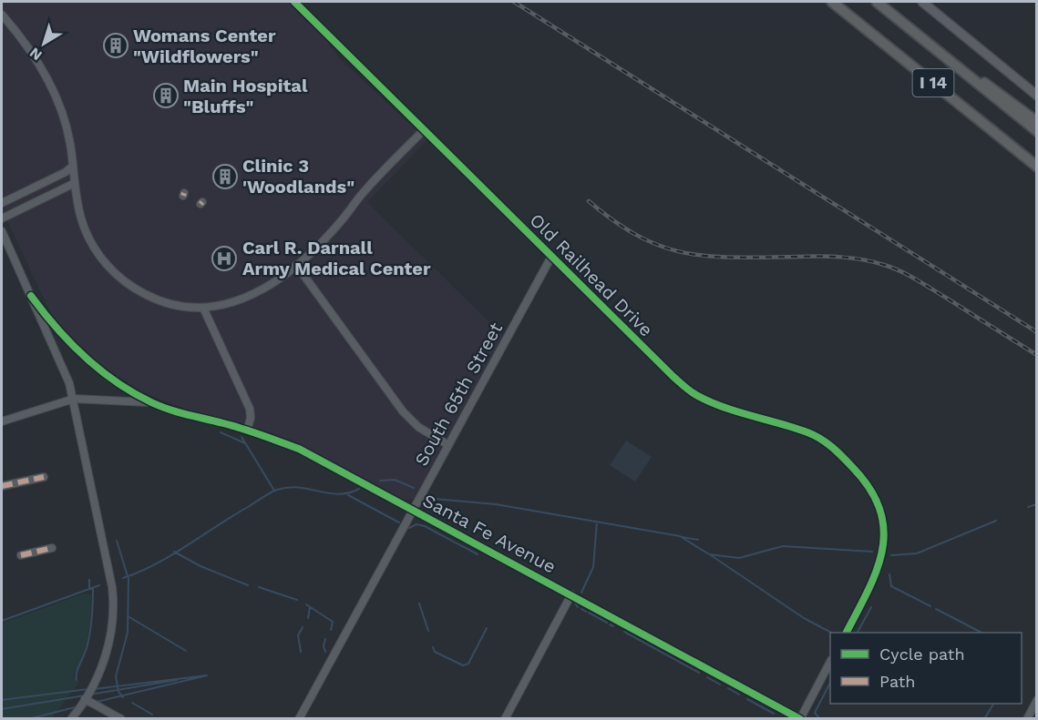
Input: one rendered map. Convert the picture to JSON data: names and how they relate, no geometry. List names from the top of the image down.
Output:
{
  "streets": {
    "highway": ["I 14"],
    "street": ["Old Railhead Drive", "South 65th Street", "Santa Fe Avenue"]
  },
  "crossings": [
    ["Old Railhead Drive", "South 65th Street"],
    ["South 65th Street", "Santa Fe Avenue"]
  ],
  "places": {
    "building": ["Womans Center \"Wildflowers\"", "Main Hospital \"Bluffs\"", "Clinic 3 'Woodlands\""],
    "hospital": ["Carl R. Darnall Army Medical Center"]
  },
  "legend": ["Cycle path", "Path"],
  "north": "bottom left"
}
